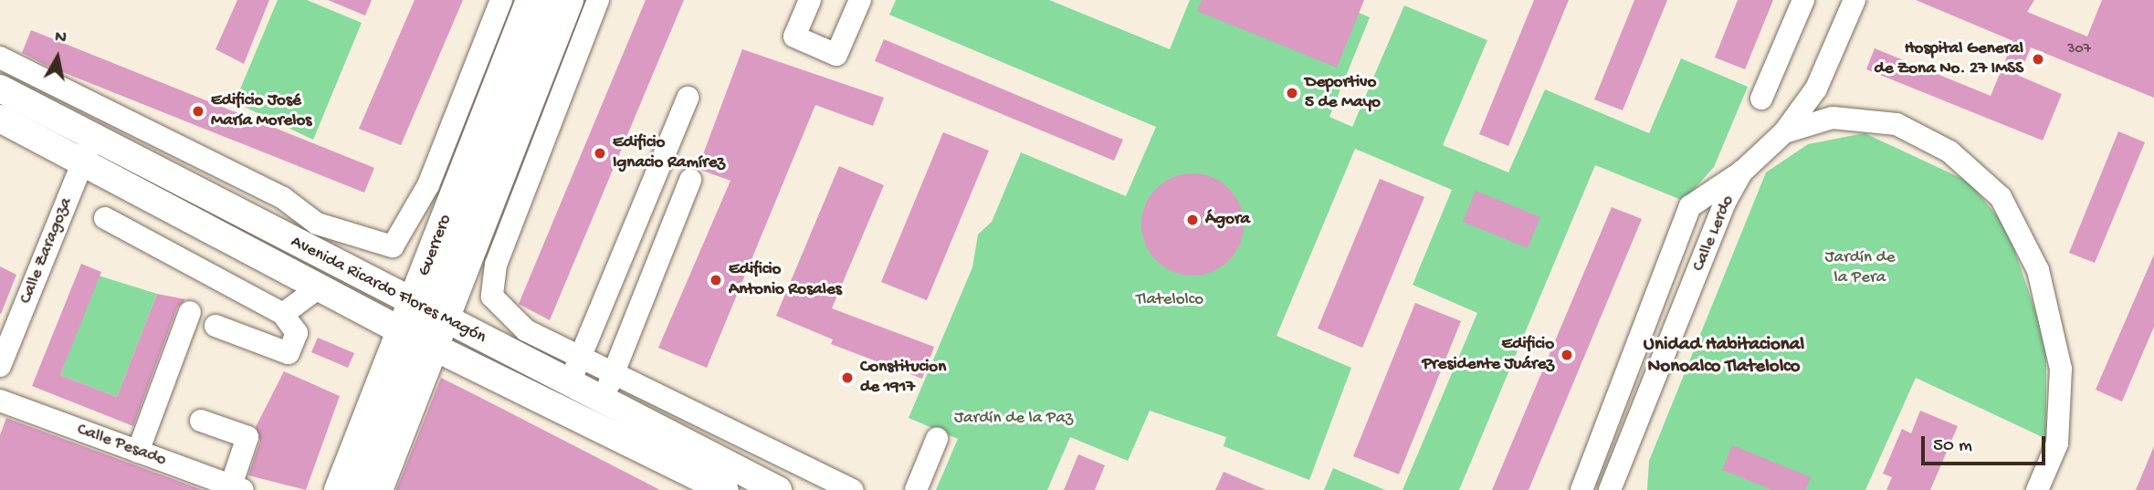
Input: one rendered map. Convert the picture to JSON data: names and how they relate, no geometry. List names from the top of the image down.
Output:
{
  "streets": {
    "main road": ["Guerrero", "Avenida Ricardo Flores Magón"],
    "street": ["Calle Lerdo", "Calle Zaragoza", "Calle Pesado"]
  },
  "crossings": [
    ["Guerrero", "Avenida Ricardo Flores Magón"],
    ["Calle Zaragoza", "Avenida Ricardo Flores Magón"]
  ],
  "districts": ["Unidad Habitacional Nonoalco Tlatelolco"],
  "parks": ["Jardín de la Pera", "Tlatelolco", "Jardín de la Paz"],
  "places": [
    "Hospital General de Zona No. 27 IMSS",
    "Deportivo 5 de Mayo",
    "Edificio José María Morelos",
    "Edificio Ignacio Ramírez",
    "Ágora",
    "Edificio Antonio Rosales",
    "Edificio Presidente Juárez",
    "Constitucion de 1917"
  ],
  "house_numbers": ["307"],
  "scale_bar": "50 m",
  "north": "top"
}
